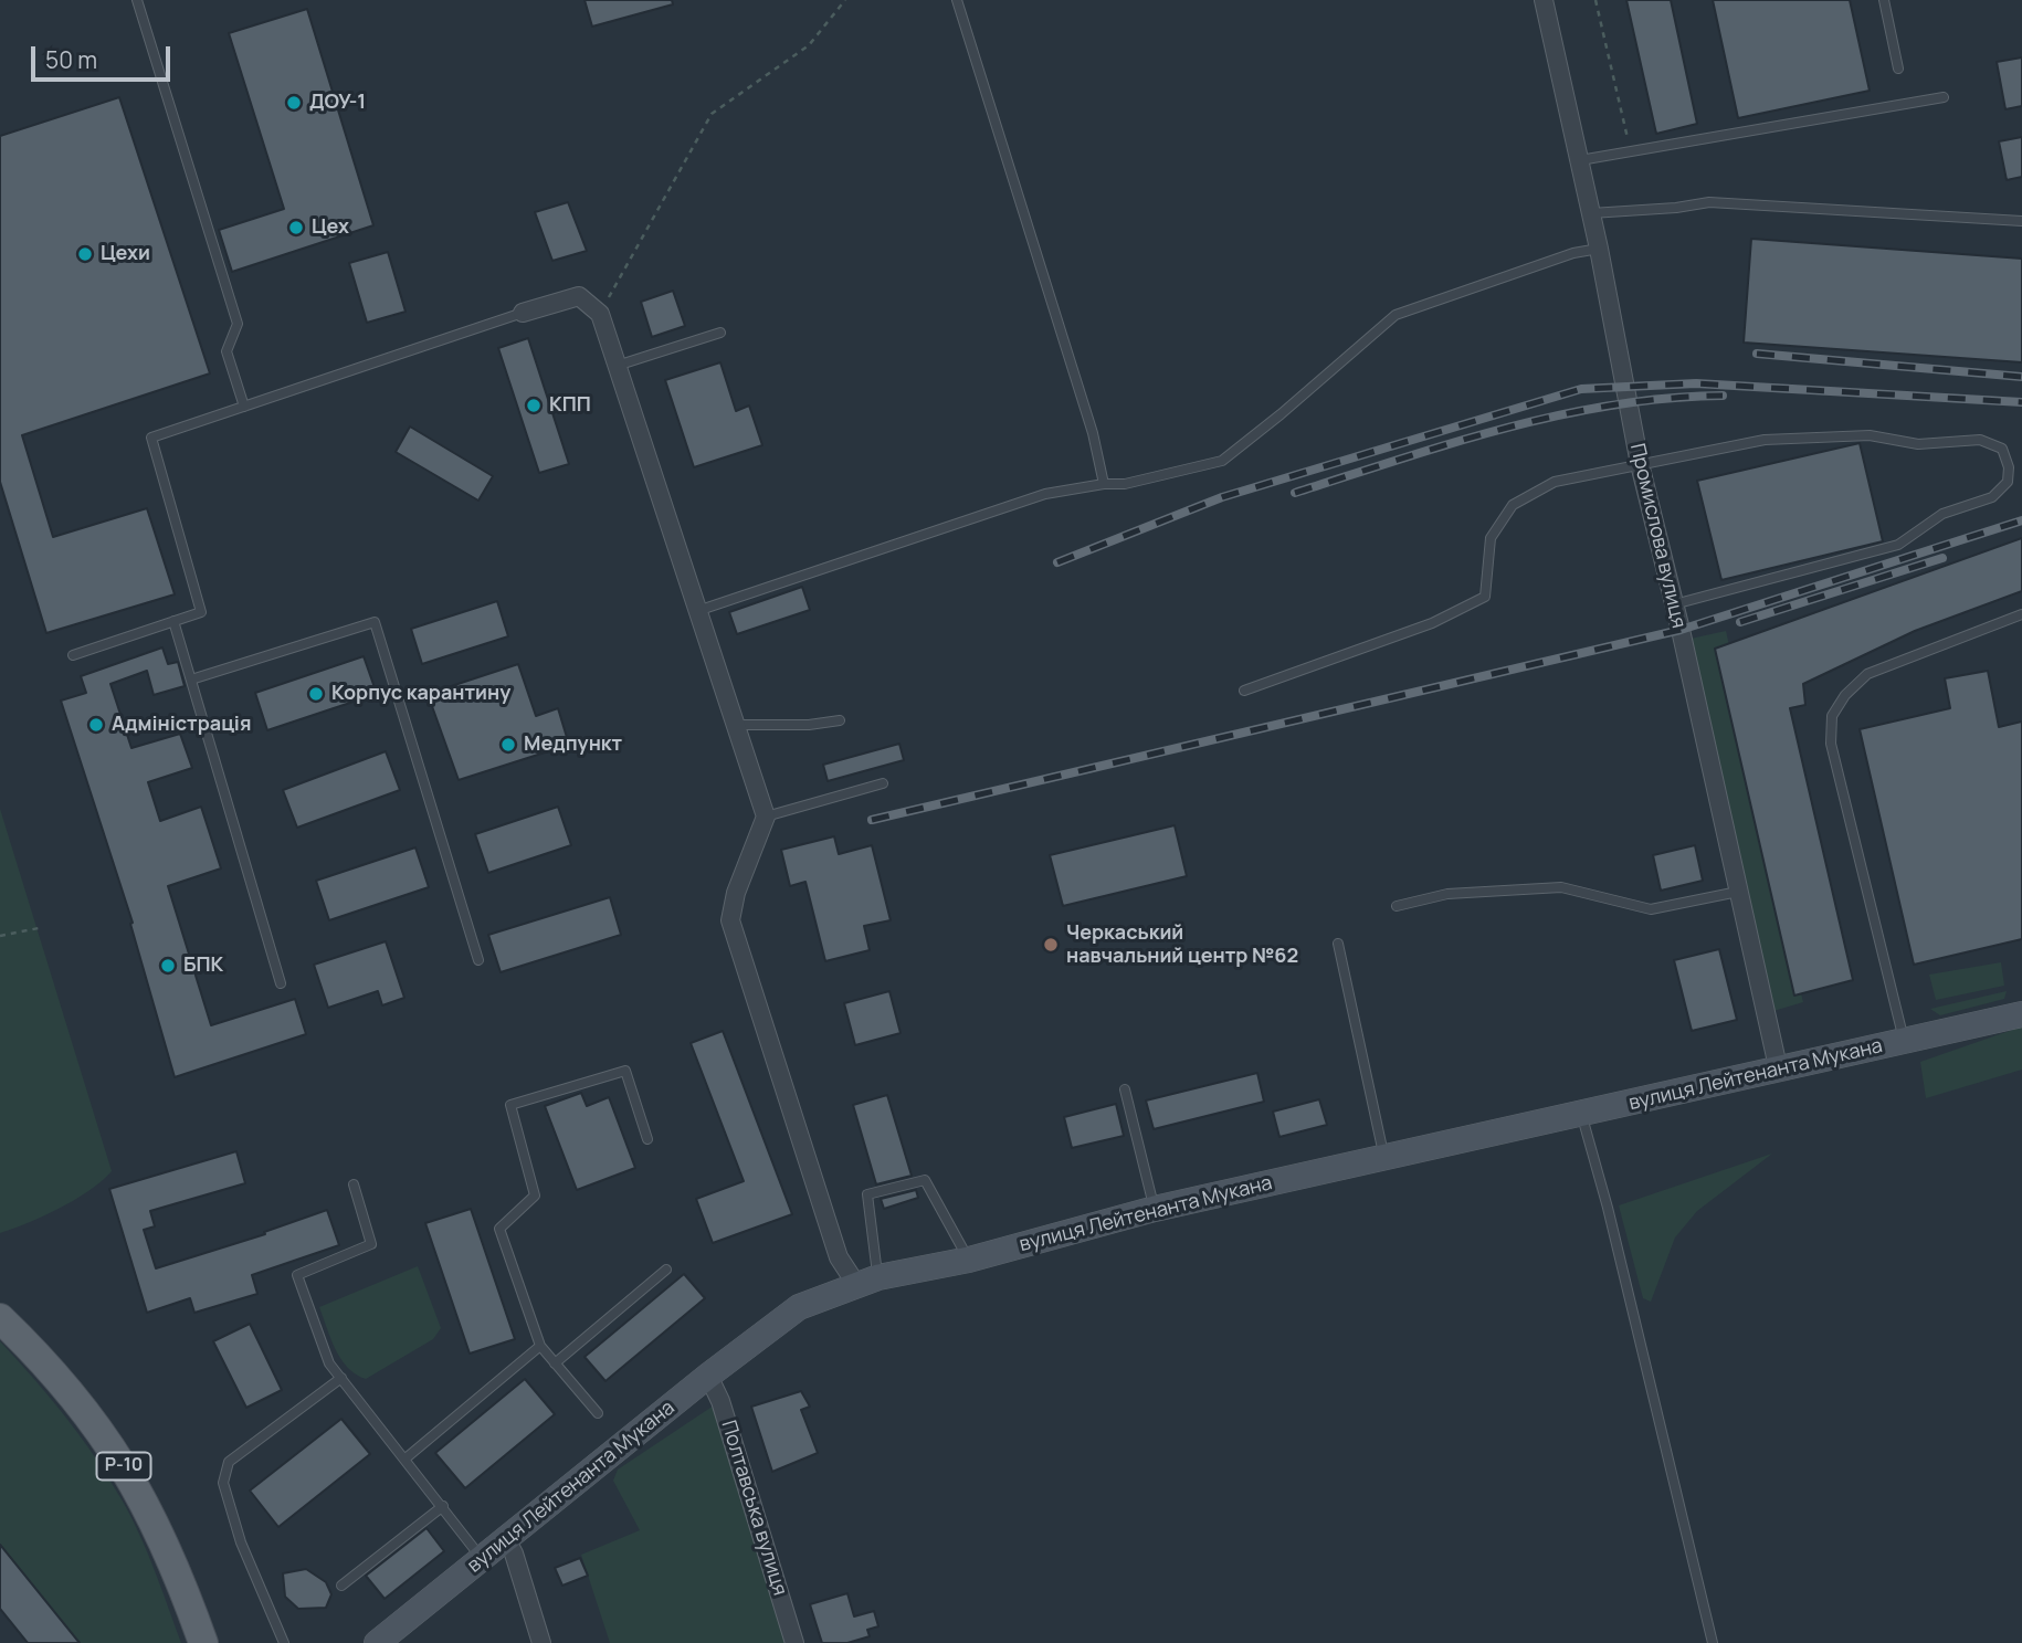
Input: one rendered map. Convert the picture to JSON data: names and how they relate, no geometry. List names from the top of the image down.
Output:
{
  "streets": {
    "main road": ["вулиця Лейтенанта Мукана", "Р-10"],
    "street": ["Промислова вулиця", "Полтавська вулиця"]
  },
  "crossings": [
    ["Промислова вулиця", "вулиця Лейтенанта Мукана"],
    ["вулиця Лейтенанта Мукана", "Полтавська вулиця"]
  ],
  "places": [
    "ДОУ-1",
    "Цех",
    "Цехи",
    "КПП",
    "Корпус карантину",
    "Адміністрація",
    "Медпункт",
    "Черкаський навчальний центр №62",
    "БПК"
  ],
  "scale_bar": "50 m"
}
